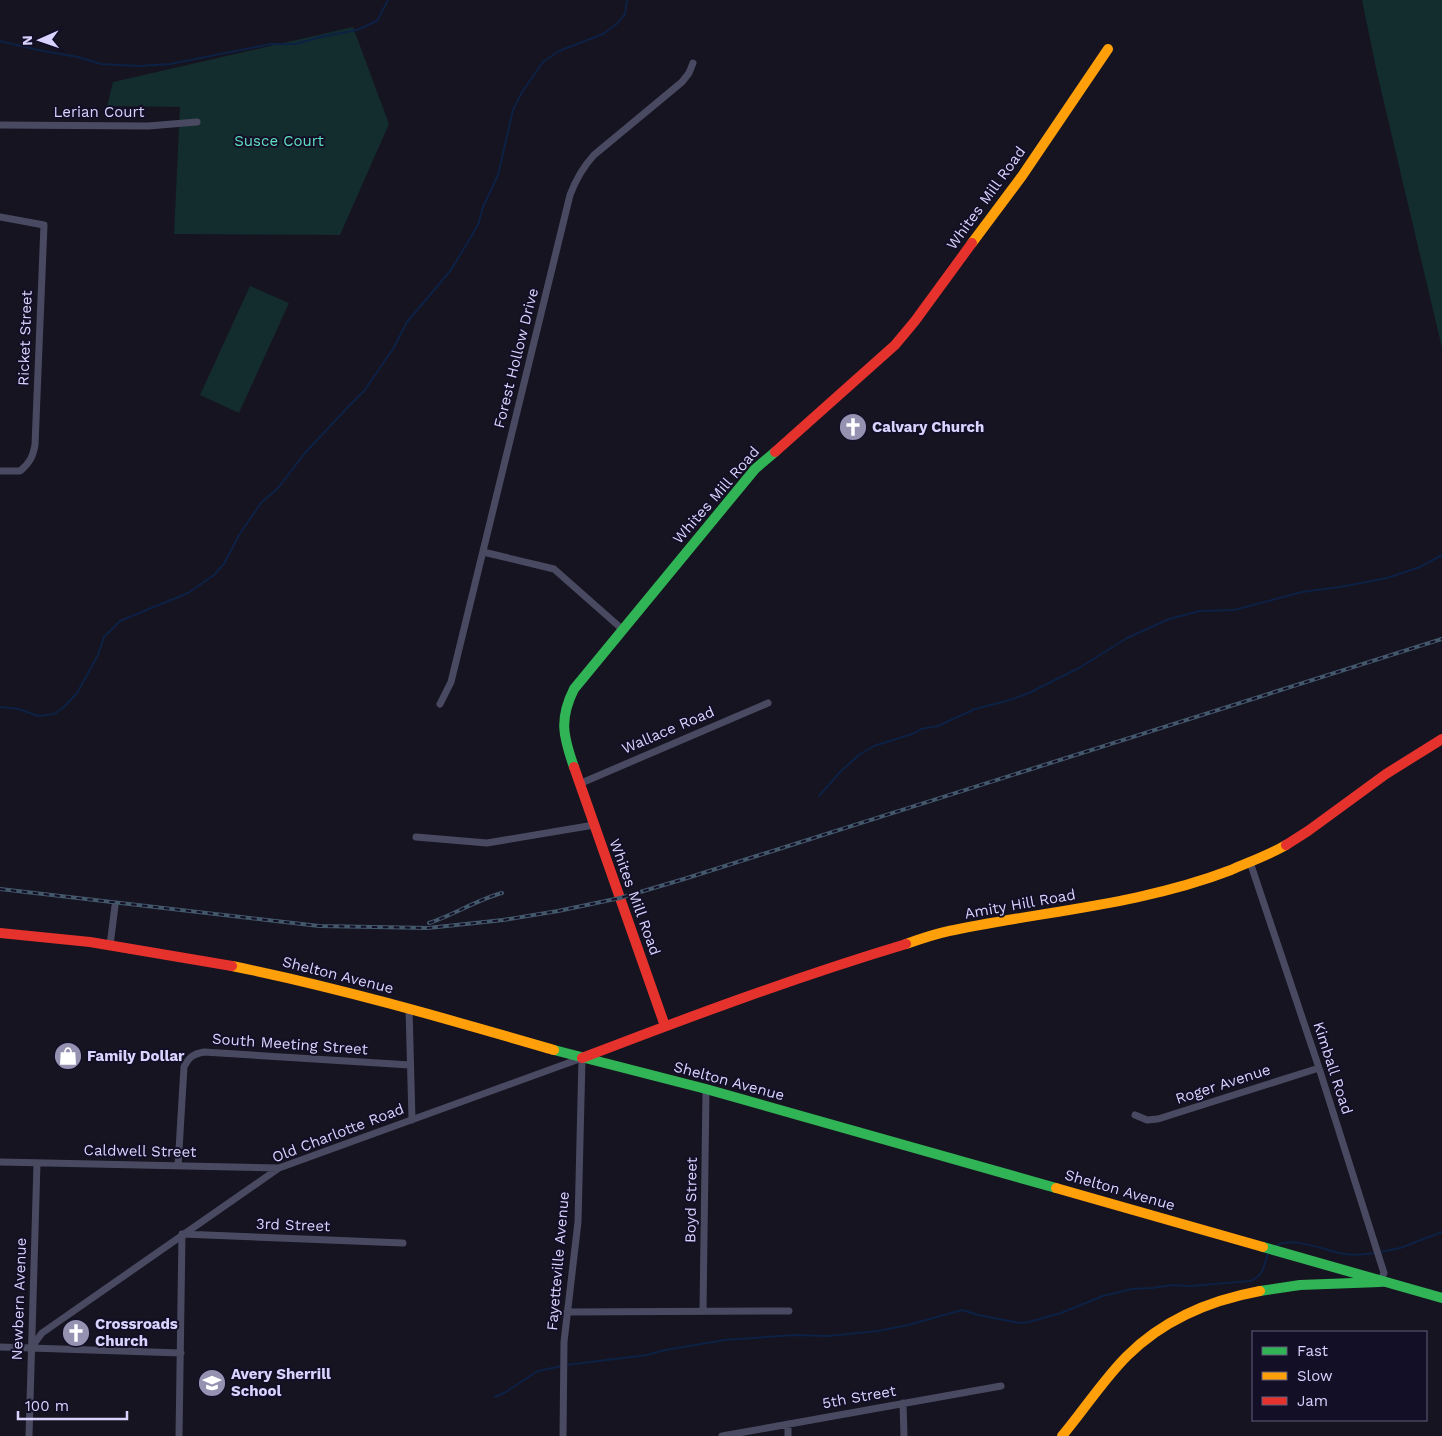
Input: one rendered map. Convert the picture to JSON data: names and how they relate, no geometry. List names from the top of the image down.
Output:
{
  "streets": {
    "street": [
      "Lerian Court",
      "Whites Mill Road",
      "Ricket Street",
      "Forest Hollow Drive",
      "Wallace Road",
      "Amity Hill Road",
      "Shelton Avenue",
      "South Meeting Street",
      "Kimball Road",
      "Roger Avenue",
      "Old Charlotte Road",
      "Caldwell Street",
      "Boyd Street",
      "3rd Street",
      "Fayetteville Avenue",
      "Newbern Avenue",
      "5th Street"
    ]
  },
  "crossings": [
    ["Whites Mill Road", "Wallace Road"],
    ["Whites Mill Road", "Amity Hill Road"],
    ["Amity Hill Road", "Shelton Avenue"],
    ["Amity Hill Road", "Kimball Road"],
    ["Amity Hill Road", "Old Charlotte Road"],
    ["Amity Hill Road", "Fayetteville Avenue"],
    ["Shelton Avenue", "Kimball Road"],
    ["Shelton Avenue", "Old Charlotte Road"],
    ["Shelton Avenue", "Boyd Street"],
    ["Shelton Avenue", "Fayetteville Avenue"],
    ["South Meeting Street", "Caldwell Street"],
    ["Kimball Road", "Roger Avenue"],
    ["Old Charlotte Road", "Caldwell Street"],
    ["Old Charlotte Road", "3rd Street"],
    ["Old Charlotte Road", "Fayetteville Avenue"],
    ["Old Charlotte Road", "Newbern Avenue"],
    ["Caldwell Street", "Newbern Avenue"]
  ],
  "parks": ["Susce Court"],
  "places": {
    "church": ["Calvary Church", "Crossroads Church"],
    "shop": ["Family Dollar"],
    "school or university": ["Avery Sherrill School"]
  },
  "legend": ["Fast", "Slow", "Jam"],
  "scale_bar": "100 m",
  "north": "left"
}
